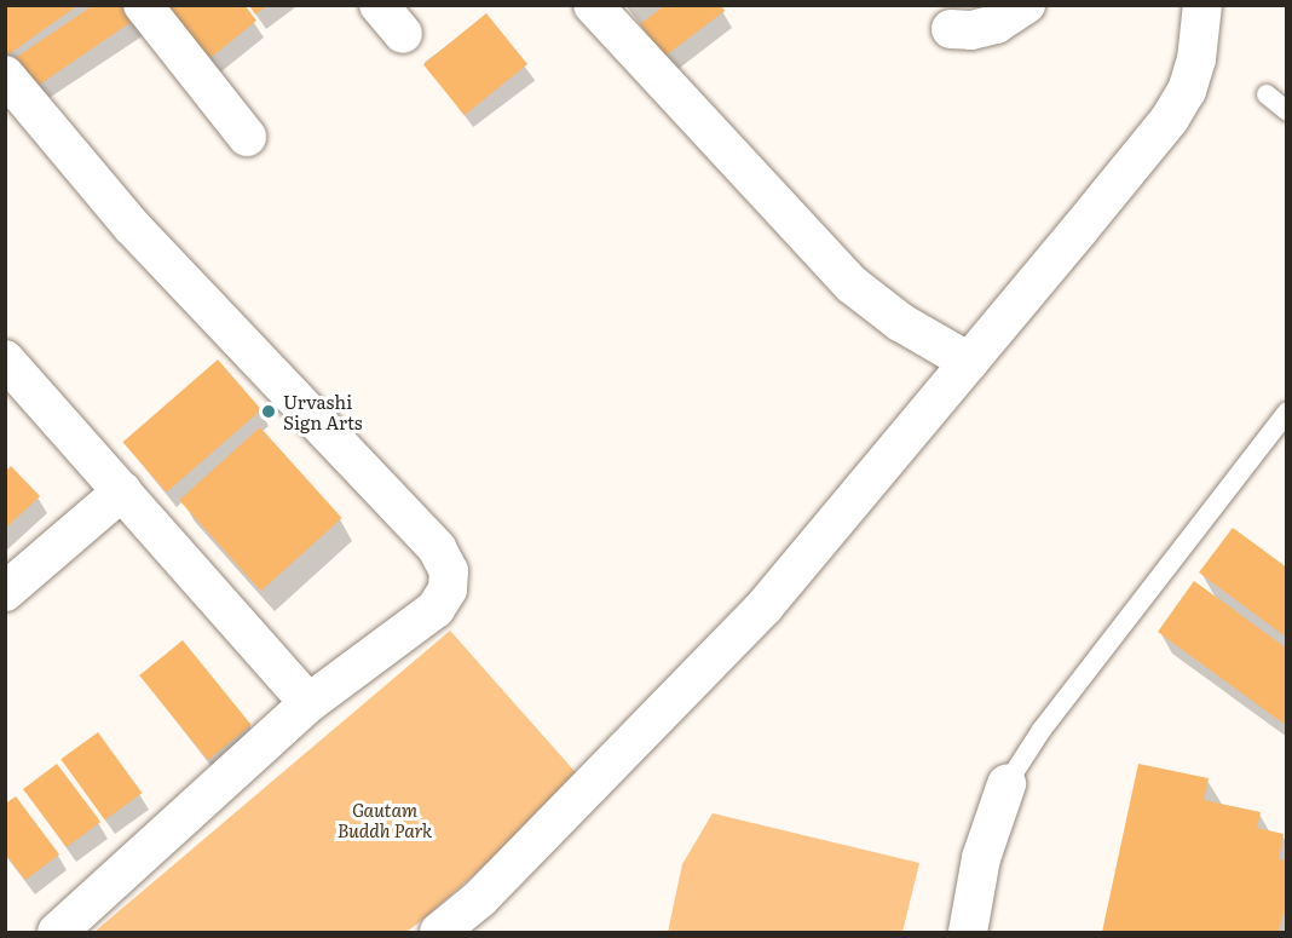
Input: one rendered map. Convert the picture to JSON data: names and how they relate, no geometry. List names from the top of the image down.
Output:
{
  "parks": ["Gautam Buddh Park"],
  "places": ["Urvashi Sign Arts"]
}
